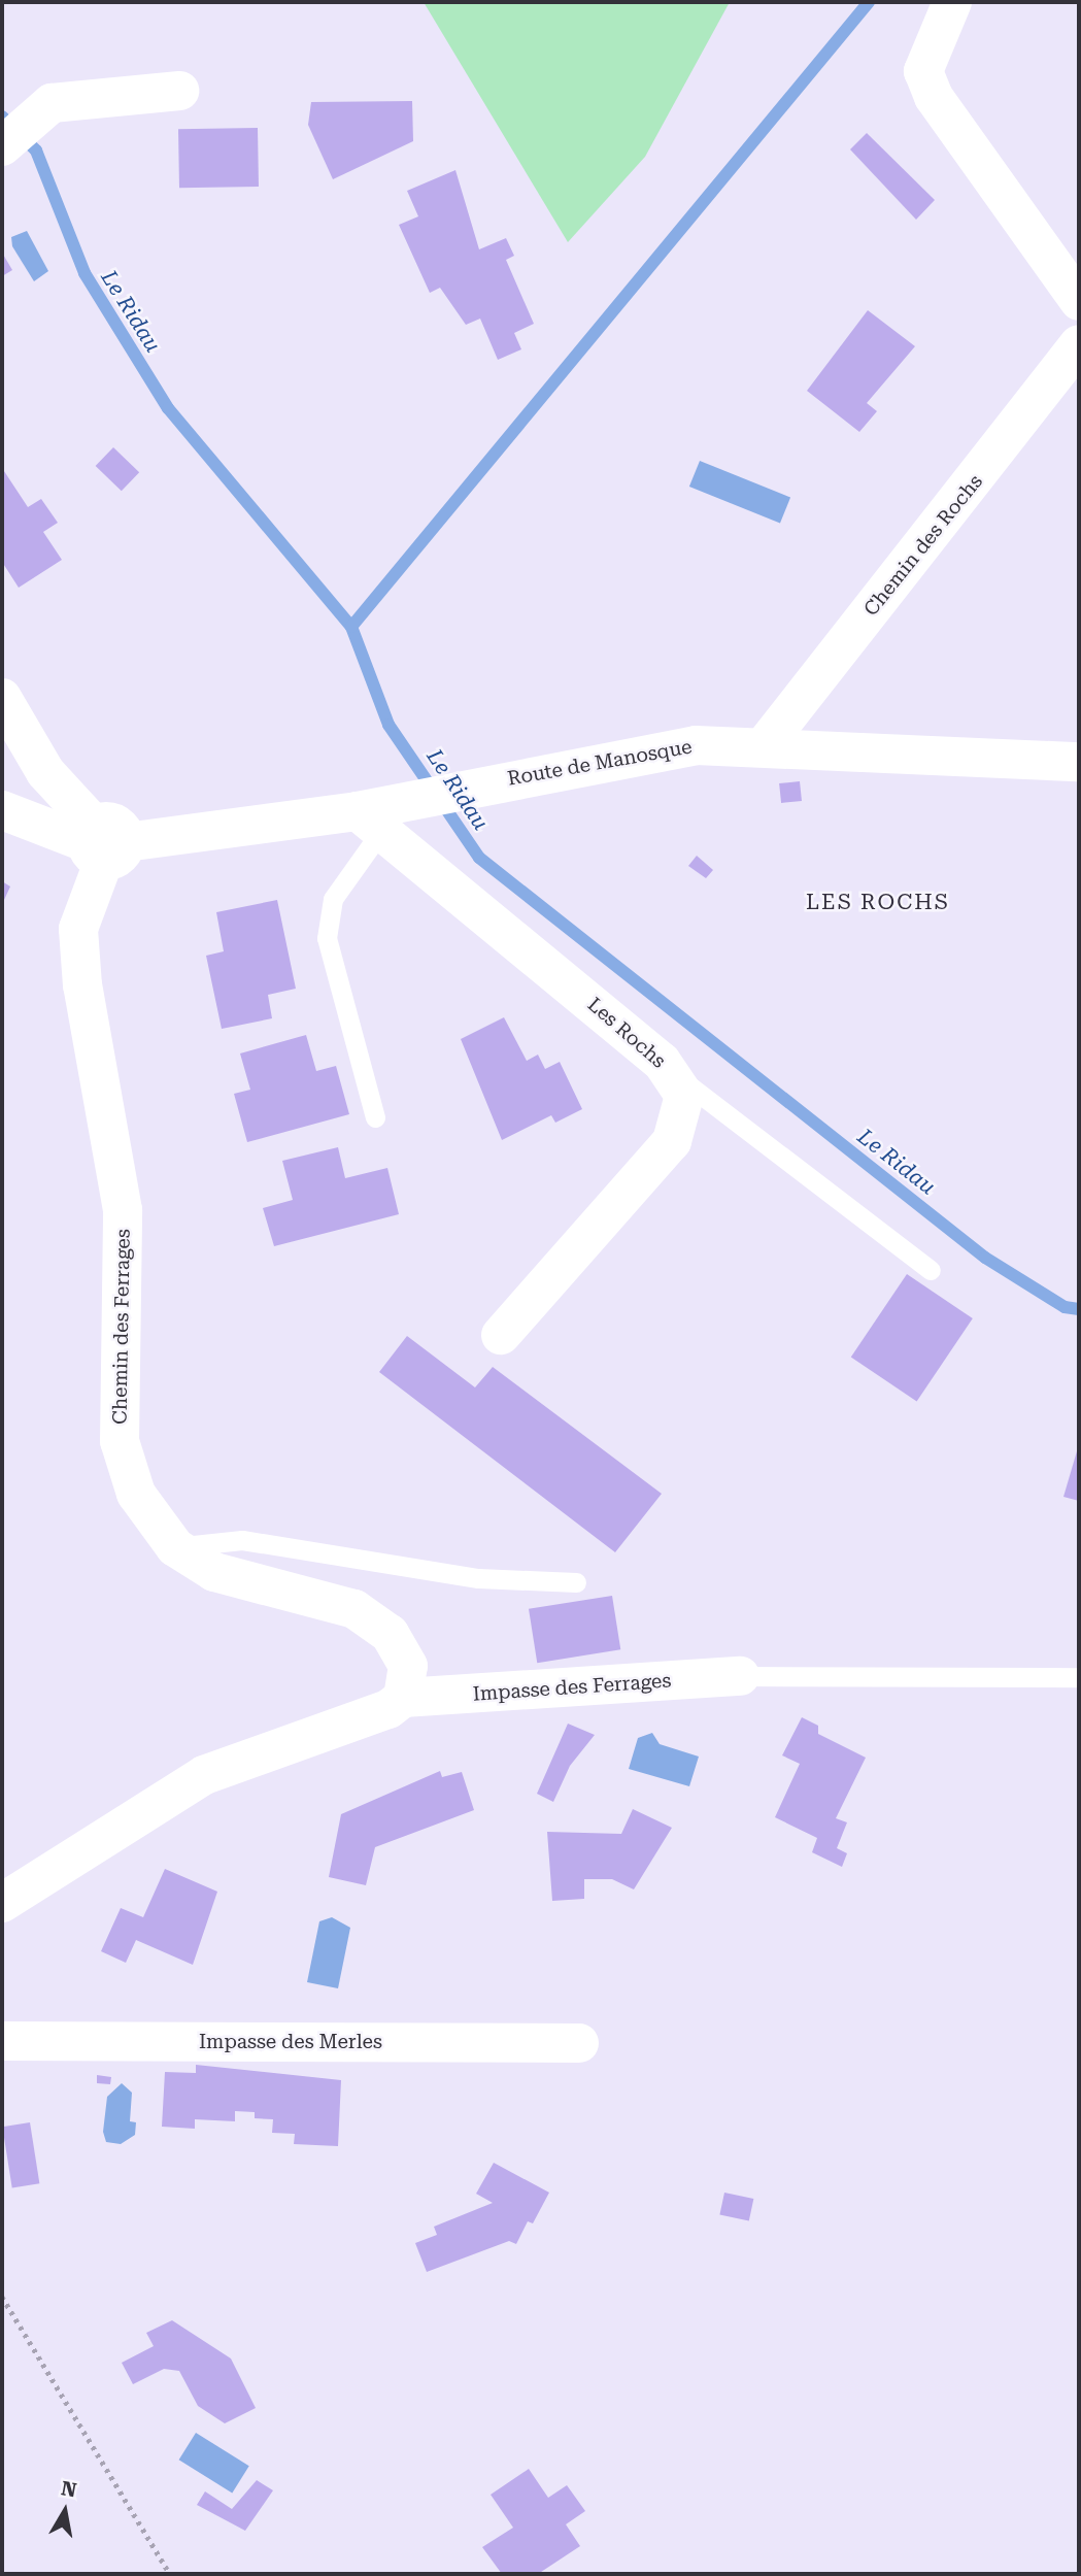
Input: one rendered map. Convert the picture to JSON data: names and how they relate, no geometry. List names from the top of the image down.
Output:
{
  "streets": {
    "street": [
      "Chemin des Rochs",
      "Route de Manosque",
      "Les Rochs",
      "Chemin des Ferrages",
      "Impasse des Ferrages",
      "Impasse des Merles"
    ]
  },
  "crossings": [
    ["Chemin des Rochs", "Route de Manosque"],
    ["Route de Manosque", "Les Rochs"],
    ["Route de Manosque", "Chemin des Ferrages"],
    ["Chemin des Ferrages", "Impasse des Ferrages"]
  ],
  "districts": ["LES ROCHS"],
  "water": ["Le Ridau"],
  "north": "top"
}
